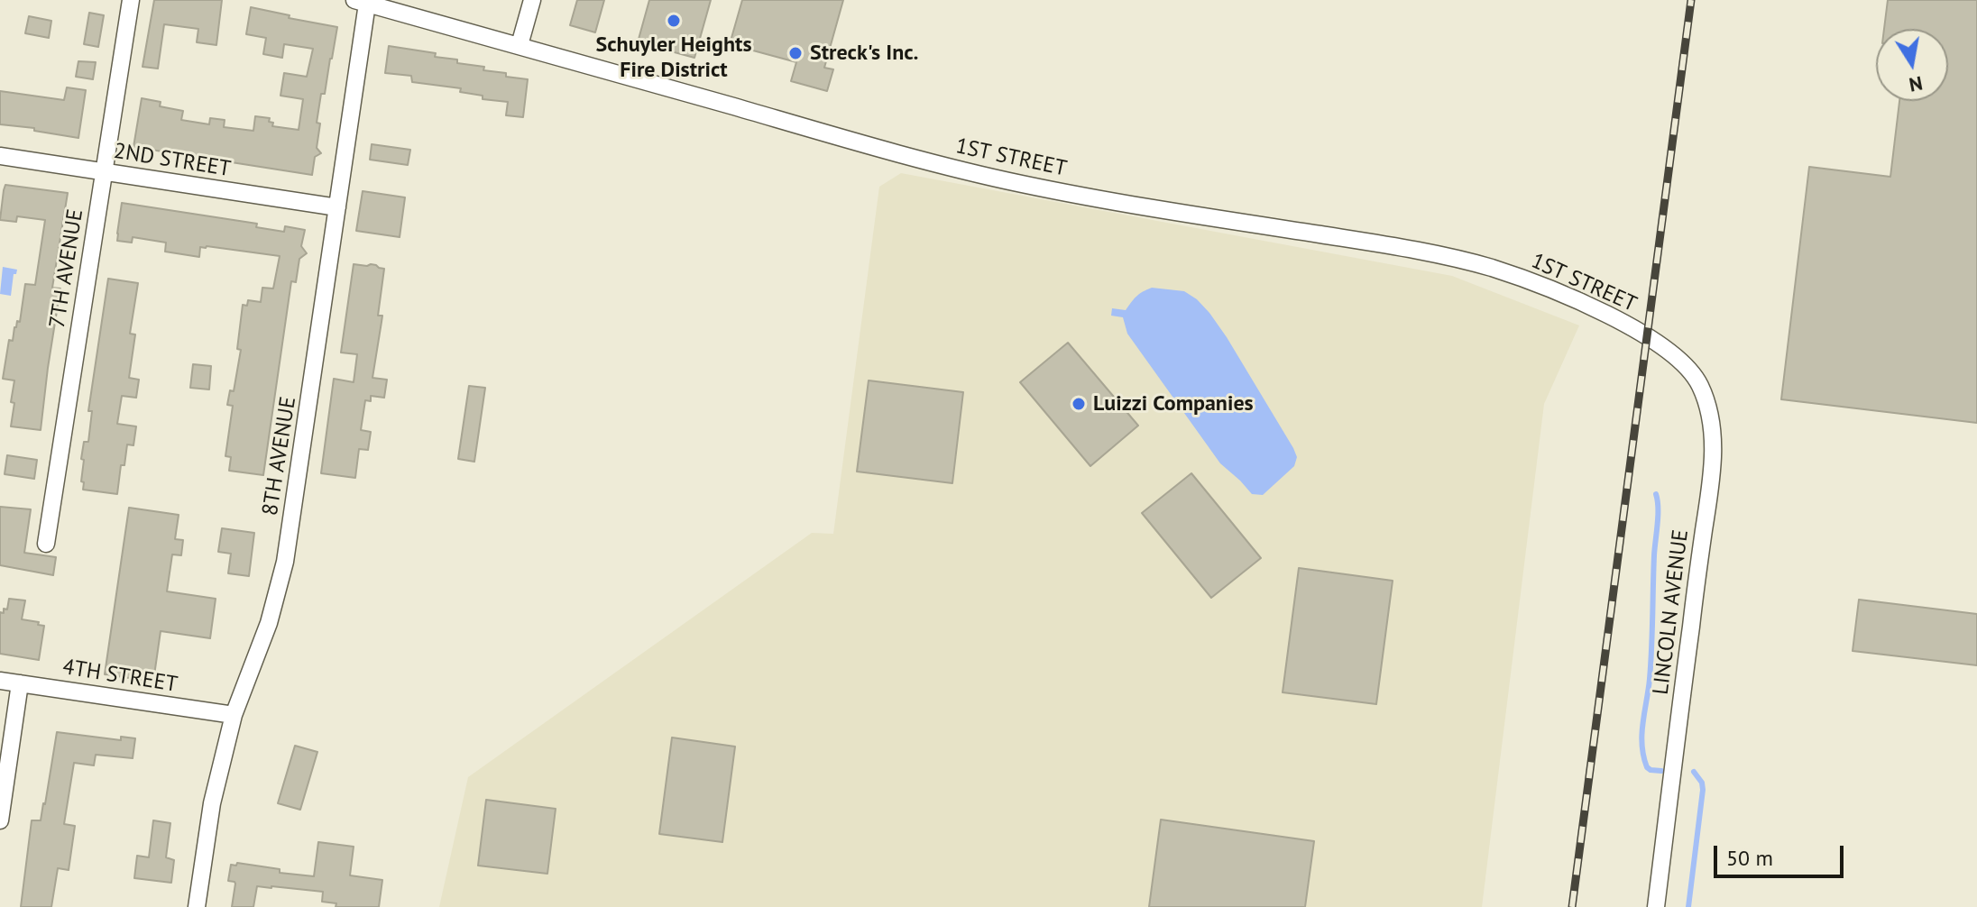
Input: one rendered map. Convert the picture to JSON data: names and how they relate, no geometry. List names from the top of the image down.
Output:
{
  "streets": {
    "street": [
      "1ST STREET",
      "2ND STREET",
      "7TH AVENUE",
      "8TH AVENUE",
      "LINCOLN AVENUE",
      "4TH STREET"
    ]
  },
  "crossings": [
    ["1ST STREET", "8TH AVENUE"],
    ["1ST STREET", "LINCOLN AVENUE"],
    ["2ND STREET", "7TH AVENUE"],
    ["2ND STREET", "8TH AVENUE"],
    ["8TH AVENUE", "4TH STREET"]
  ],
  "places": ["Schuyler Heights Fire District", "Streck's Inc.", "Luizzi Companies"],
  "scale_bar": "50 m",
  "north": "bottom"
}
